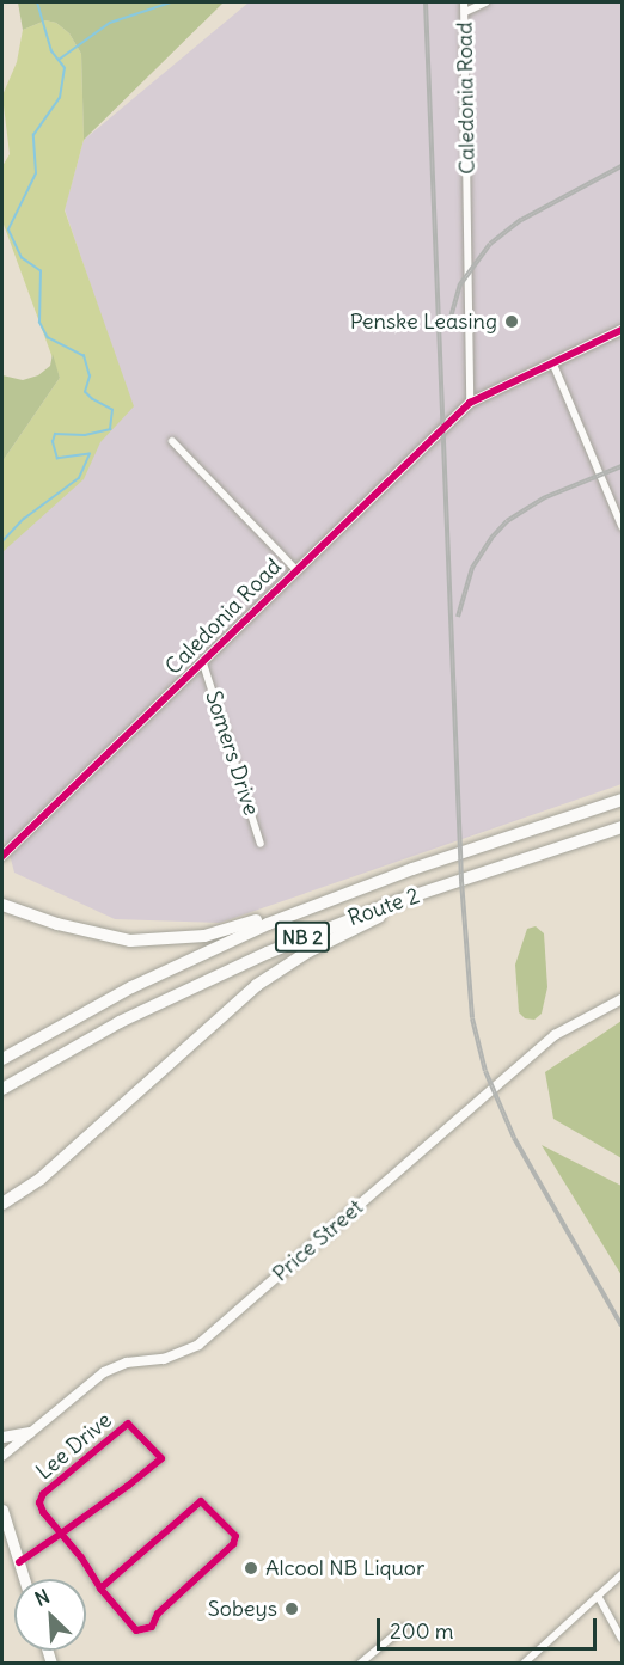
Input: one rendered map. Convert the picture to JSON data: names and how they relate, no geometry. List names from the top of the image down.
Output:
{
  "streets": {
    "highway": ["Route 2", "NB 2"],
    "street": [
      "Caledonia Road",
      "Somers Drive",
      "Price Street",
      "Lee Drive"
    ]
  },
  "crossings": [
    ["Caledonia Road", "Somers Drive"]
  ],
  "places": ["Penske Leasing", "Alcool NB Liquor", "Sobeys"],
  "scale_bar": "200 m",
  "north": "top left"
}
